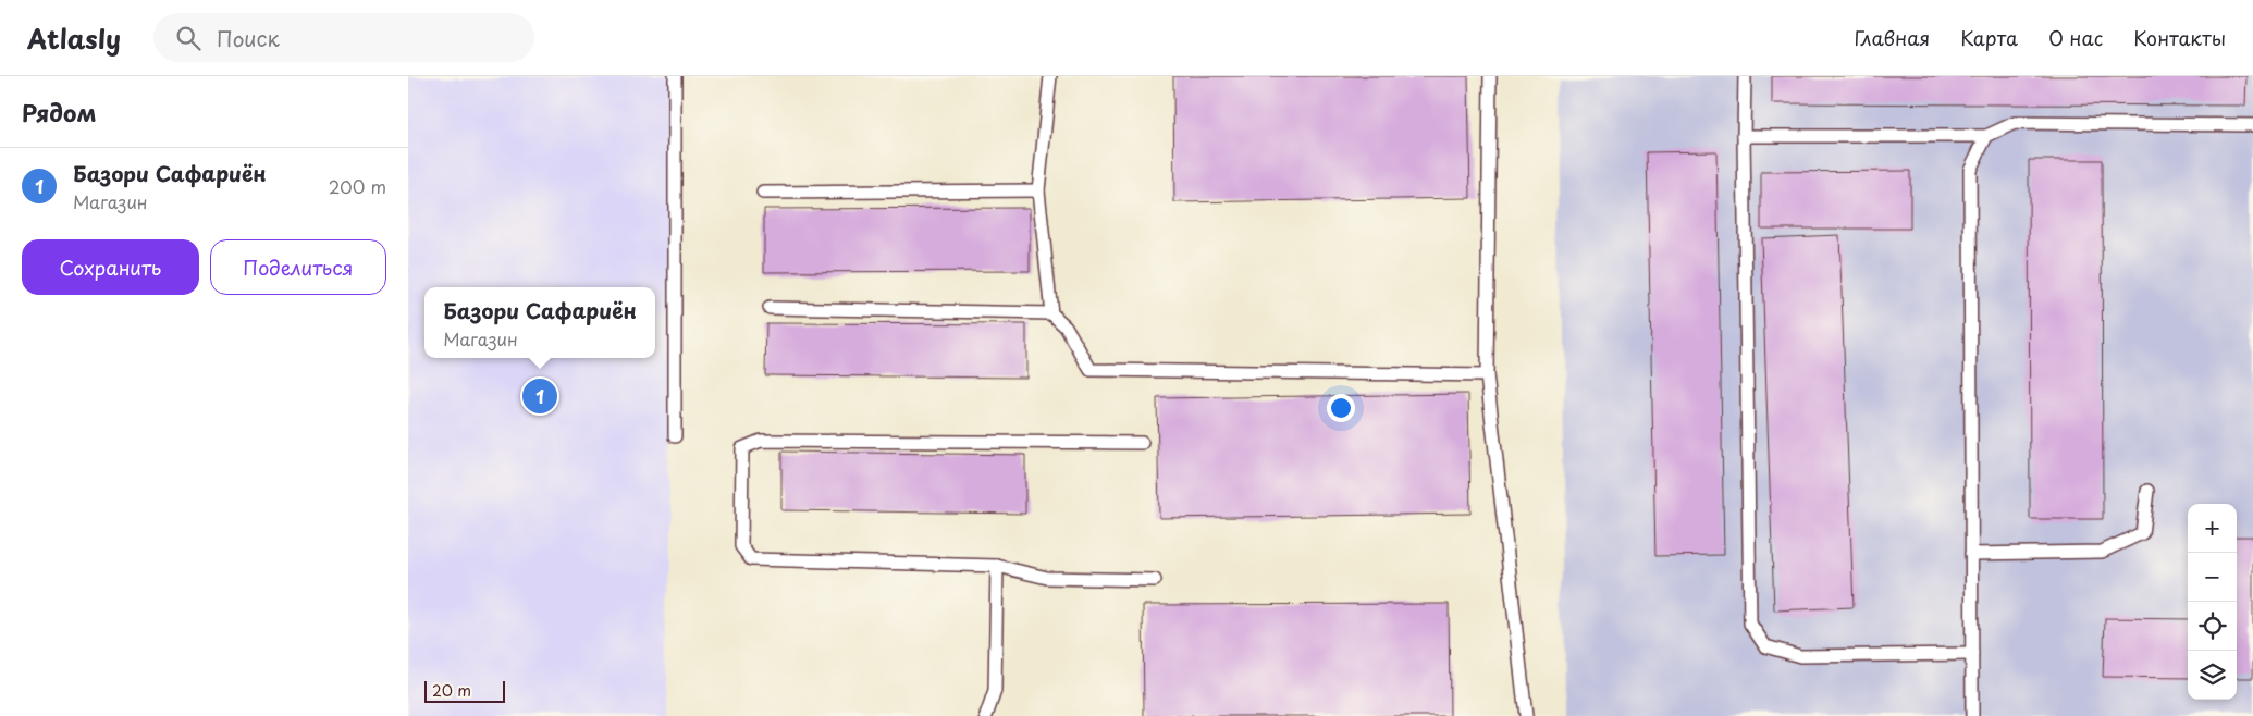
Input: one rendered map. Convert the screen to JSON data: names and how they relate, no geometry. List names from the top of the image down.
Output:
{
  "scale_bar": "20 m",
  "page": {
    "header": "Atlasly",
    "search": "Поиск",
    "nav": [
      "Главная",
      "Карта",
      "О нас",
      "Контакты"
    ],
    "heading": "Рядом",
    "list": [
      {
        "mark": "1",
        "name": "Базори Сафариён",
        "note": "Магазин",
        "value": "200 m"
      }
    ],
    "buttons": ["Сохранить", "Поделиться"],
    "popup": ["Базори Сафариён", "Магазин"],
    "pins": "1",
    "map_buttons": ["+", "−"],
    "scale": "20 m"
  }
}
